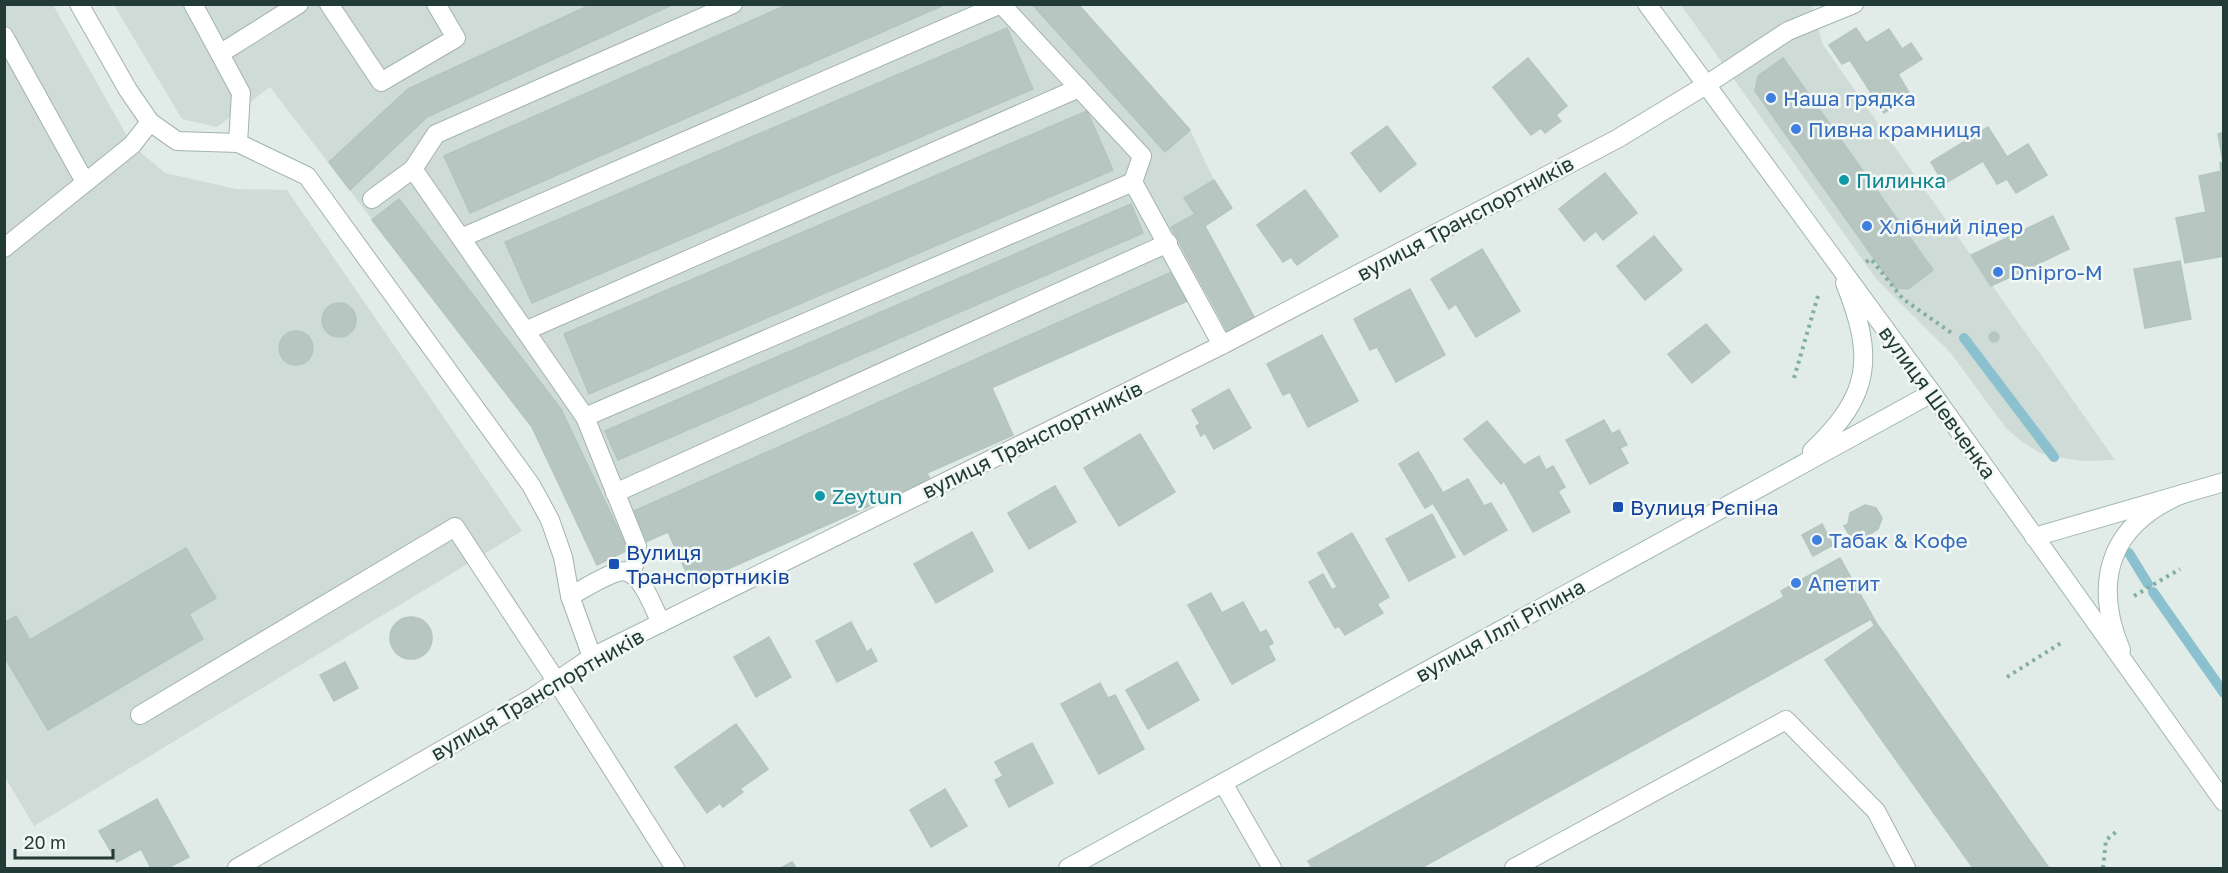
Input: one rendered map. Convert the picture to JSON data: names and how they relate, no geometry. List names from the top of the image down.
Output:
{
  "streets": {
    "street": ["вулиця Транспортників", "вулиця Шевченка", "вулиця Іллі Ріпина"]
  },
  "crossings": [
    ["вулиця Транспортників", "вулиця Шевченка"],
    ["вулиця Шевченка", "вулиця Іллі Ріпина"]
  ],
  "places": {
    "other": [
      "Наша грядка",
      "Пивна крамниця",
      "Пилинка",
      "Хлібний лідер",
      "Dnipro-M",
      "Zeytun",
      "Табак & Кофе",
      "Апетит"
    ],
    "transit": ["Вулиця Рєпіна", "Вулиця Транспортників"]
  },
  "scale_bar": "20 m"
}
